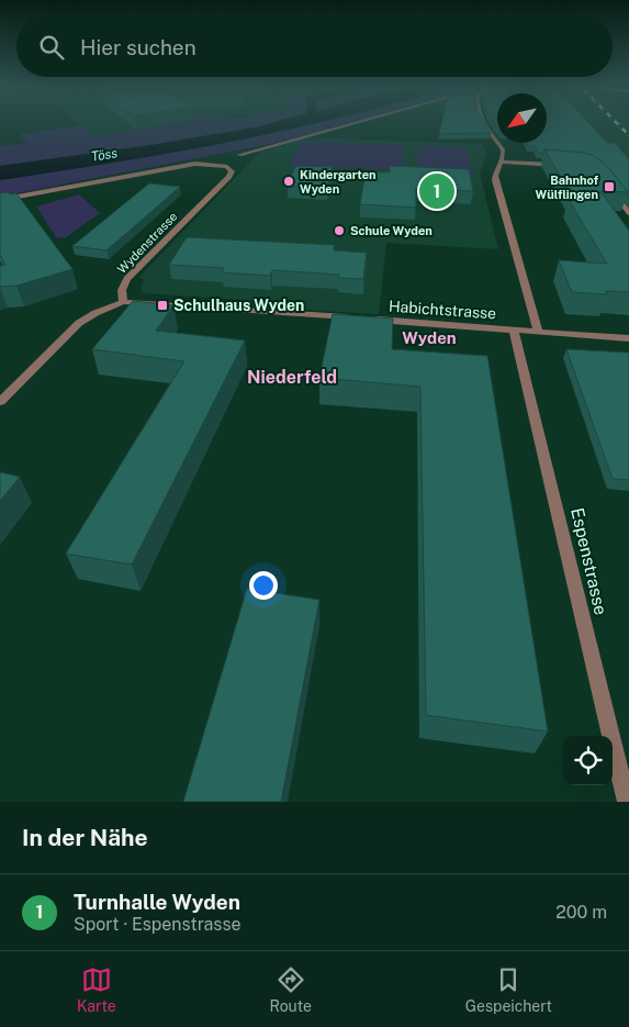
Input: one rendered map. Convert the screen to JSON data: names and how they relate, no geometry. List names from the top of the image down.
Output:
{
  "streets": {
    "street": ["Wydenstrasse", "Habichtstrasse", "Espenstrasse"]
  },
  "crossings": [
    ["Habichtstrasse", "Espenstrasse"]
  ],
  "districts": ["Wyden", "Niederfeld"],
  "water": ["Töss"],
  "places": {
    "other": ["Kindergarten Wyden", "Schule Wyden"],
    "transit": ["Bahnhof Wülflingen", "Schulhaus Wyden"]
  },
  "north": "bottom left",
  "page": {
    "search": "Hier suchen",
    "pins": "1",
    "heading": "In der Nähe",
    "list": [
      {
        "mark": "1",
        "name": "Turnhalle Wyden",
        "note": "Sport · Espenstrasse",
        "value": "200 m"
      }
    ],
    "nav": ["Karte", "Route", "Gespeichert"]
  }
}
